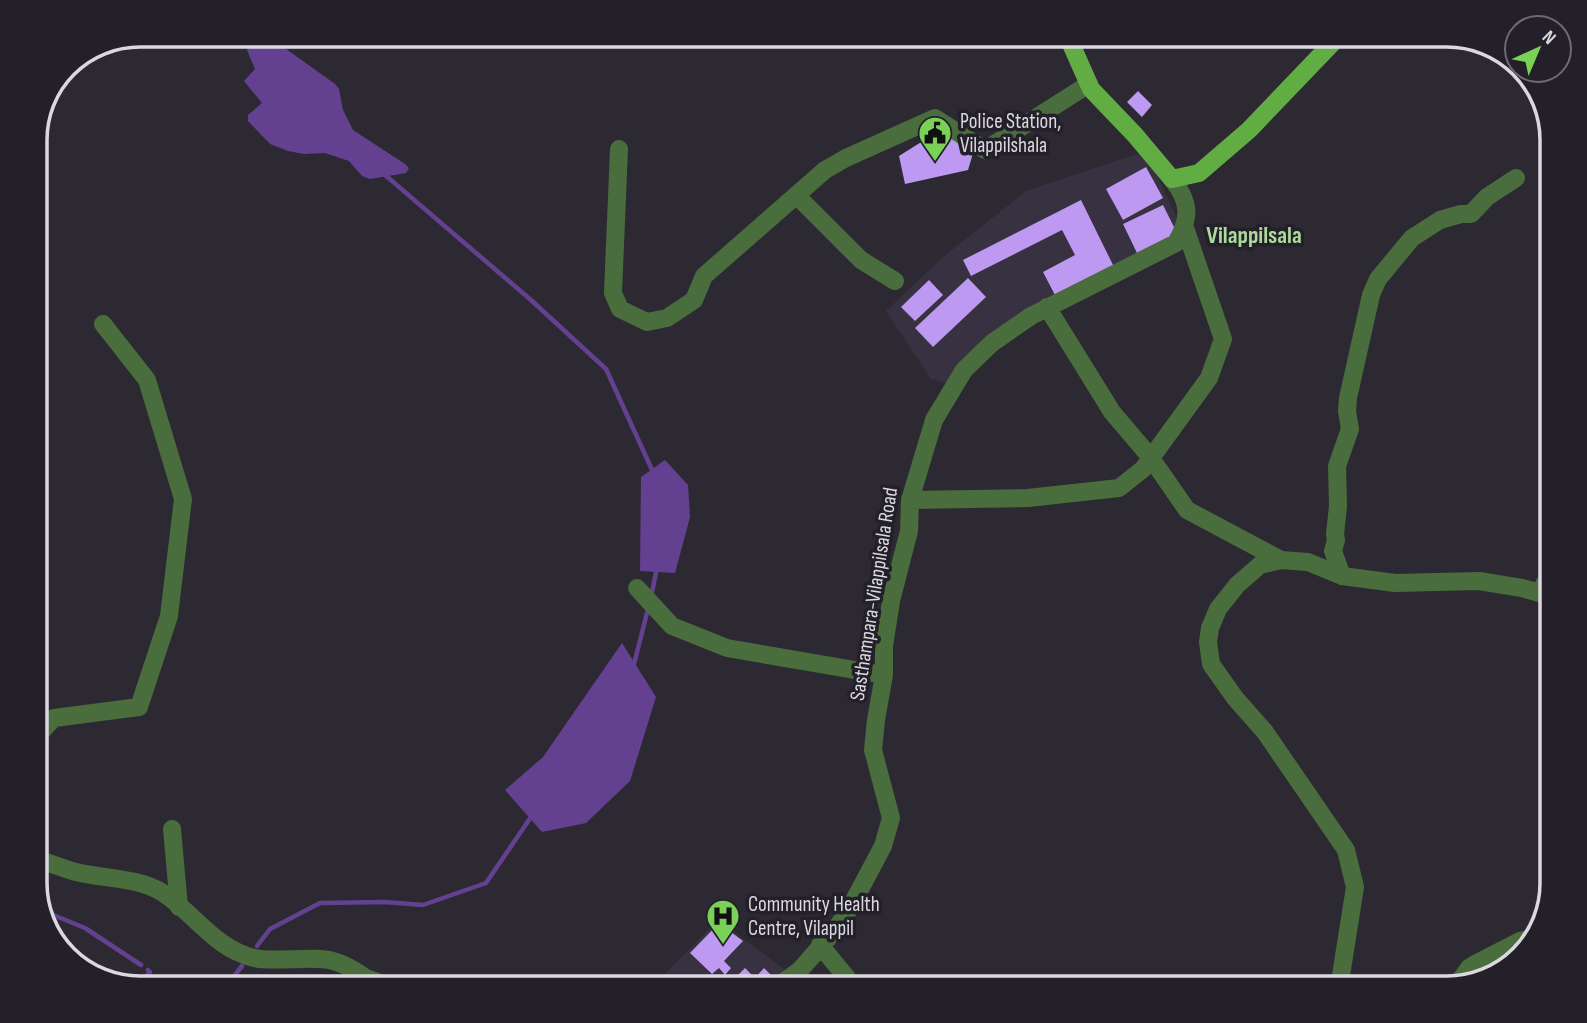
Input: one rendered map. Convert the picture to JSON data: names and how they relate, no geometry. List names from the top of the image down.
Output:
{
  "streets": {
    "street": ["Sasthampara-Vilappilsala Road"]
  },
  "districts": ["Vilappilsala"],
  "places": {
    "public building": ["Police Station, Vilappilshala"],
    "hospital": ["Community Health Centre, Vilappil"]
  },
  "north": "top right"
}
